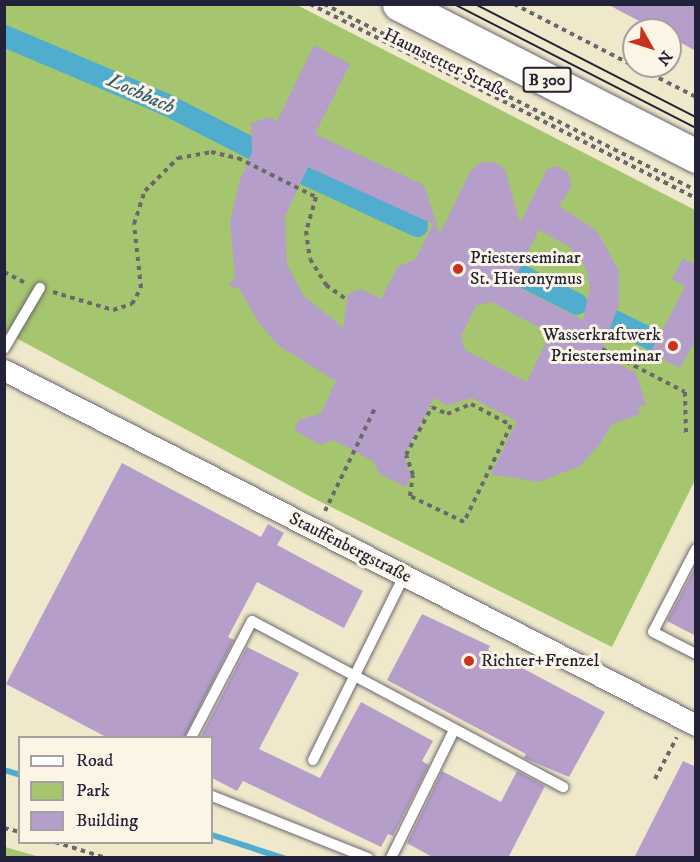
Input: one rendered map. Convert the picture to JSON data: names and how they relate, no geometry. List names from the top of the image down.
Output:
{
  "streets": {
    "main road": ["Haunstetter Straße", "B 300"],
    "street": ["Stauffenbergstraße"]
  },
  "water": ["Lochbach"],
  "places": ["Priesterseminar St. Hieronymus", "Wasserkraftwerk Priesterseminar", "Richter+Frenzel"],
  "legend": ["Road", "Park", "Building"],
  "north": "bottom right"
}
